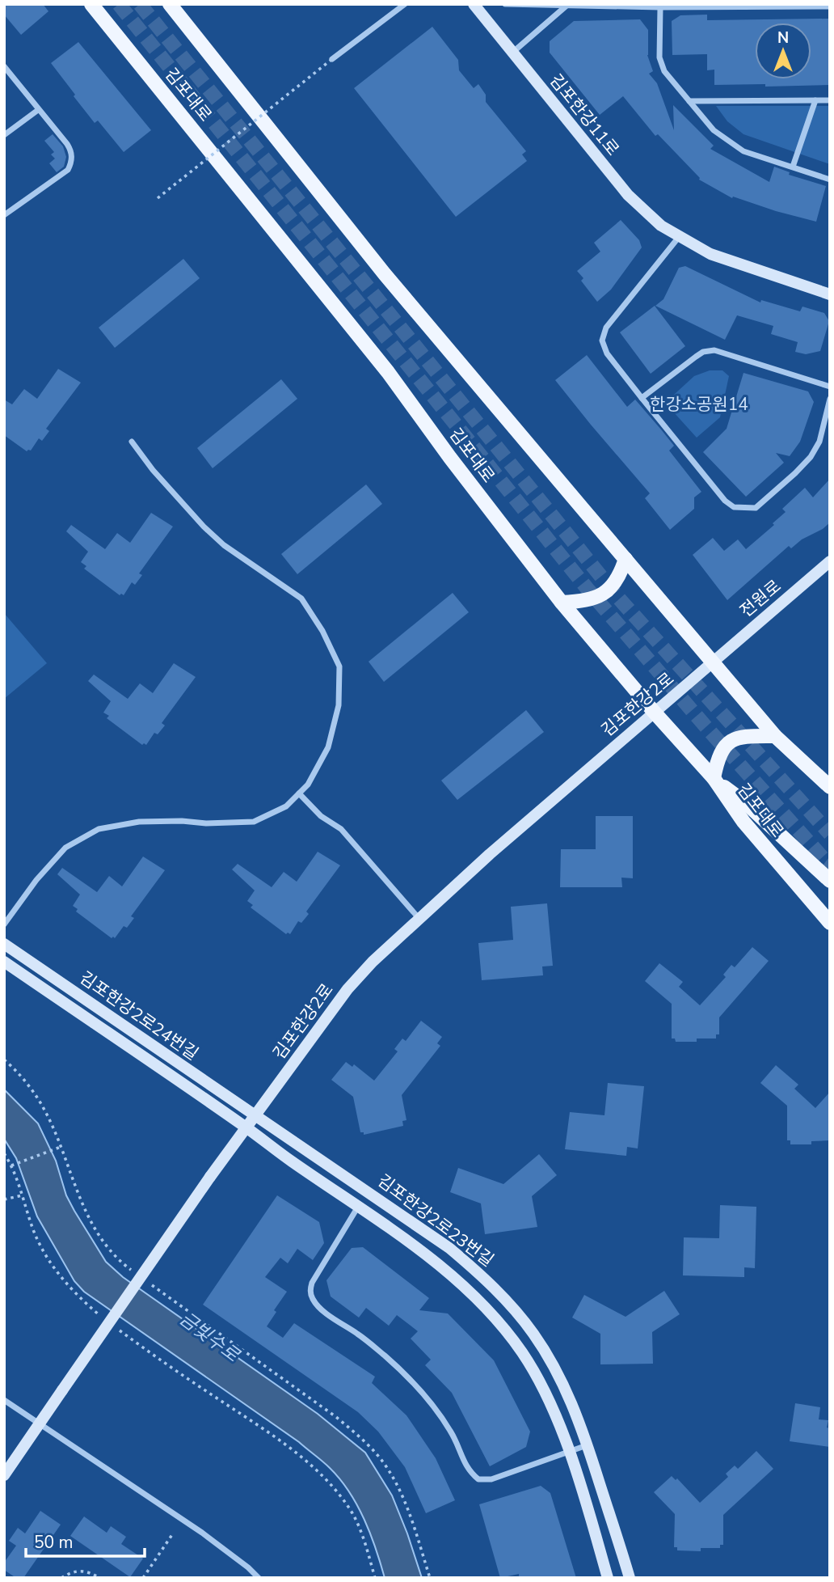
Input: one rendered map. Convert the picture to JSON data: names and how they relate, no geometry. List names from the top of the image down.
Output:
{
  "streets": {
    "main road": ["김포대로"],
    "street": [
      "김포한강11로",
      "전원로",
      "김포한강2로",
      "김포한강2로24번길",
      "김포한강2로23번길"
    ]
  },
  "crossings": [
    ["김포대로", "김포한강2로"],
    ["전원로", "김포한강2로"],
    ["김포한강2로", "김포한강2로24번길"],
    ["김포한강2로", "김포한강2로23번길"],
    ["김포한강2로24번길", "김포한강2로23번길"]
  ],
  "water": ["금빛수로"],
  "parks": ["한강소공원14"],
  "scale_bar": "50 m",
  "north": "top"
}
